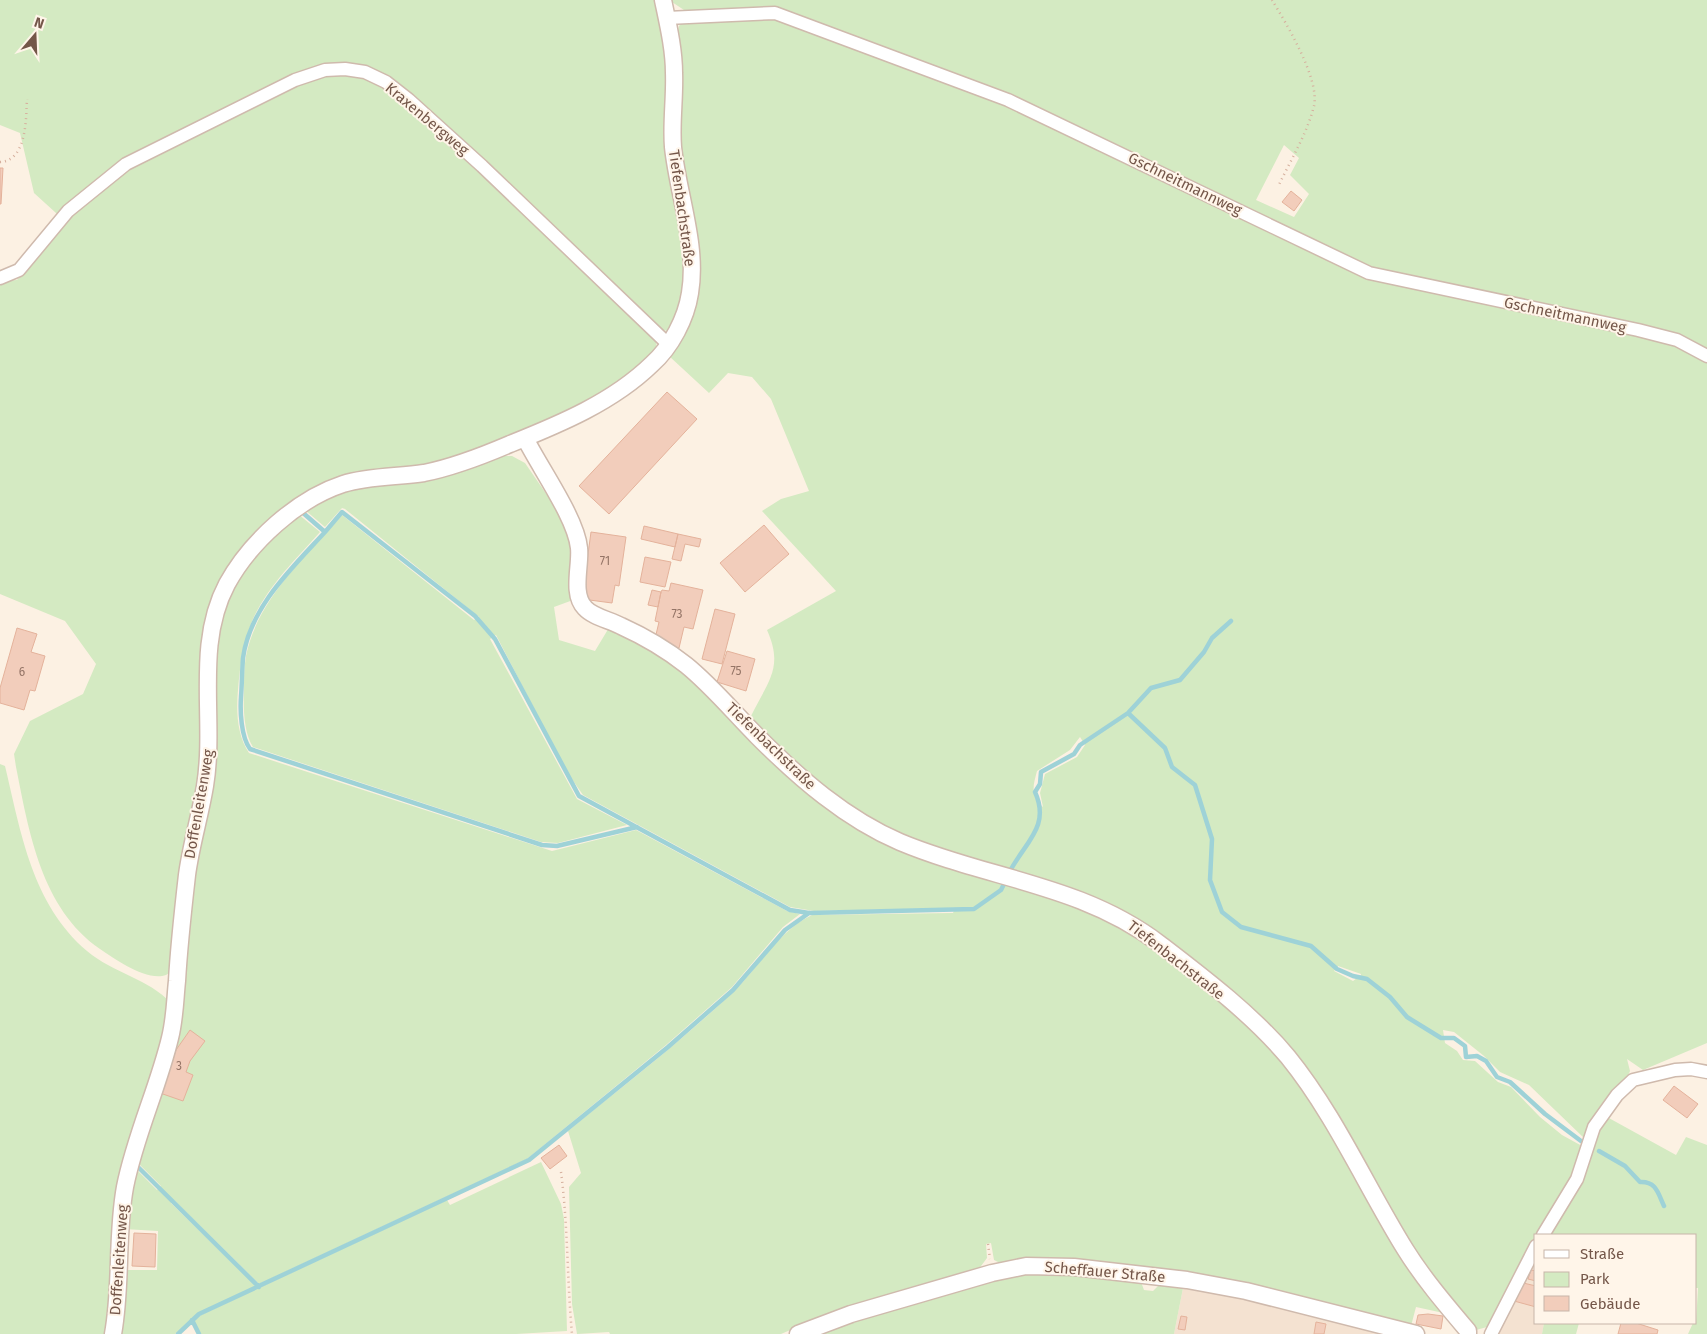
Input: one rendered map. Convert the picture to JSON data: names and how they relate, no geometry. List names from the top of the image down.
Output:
{
  "streets": {
    "street": [
      "Kraxenbergweg",
      "Gschneitmannweg",
      "Tiefenbachstraße",
      "Doffenleitenweg",
      "Scheffauer Straße"
    ]
  },
  "crossings": [
    ["Kraxenbergweg", "Tiefenbachstraße"],
    ["Gschneitmannweg", "Tiefenbachstraße"],
    ["Tiefenbachstraße", "Doffenleitenweg"]
  ],
  "house_numbers": [
    "71",
    "73",
    "75",
    "6",
    "3"
  ],
  "legend": ["Straße", "Park", "Gebäude"],
  "north": "top"
}
